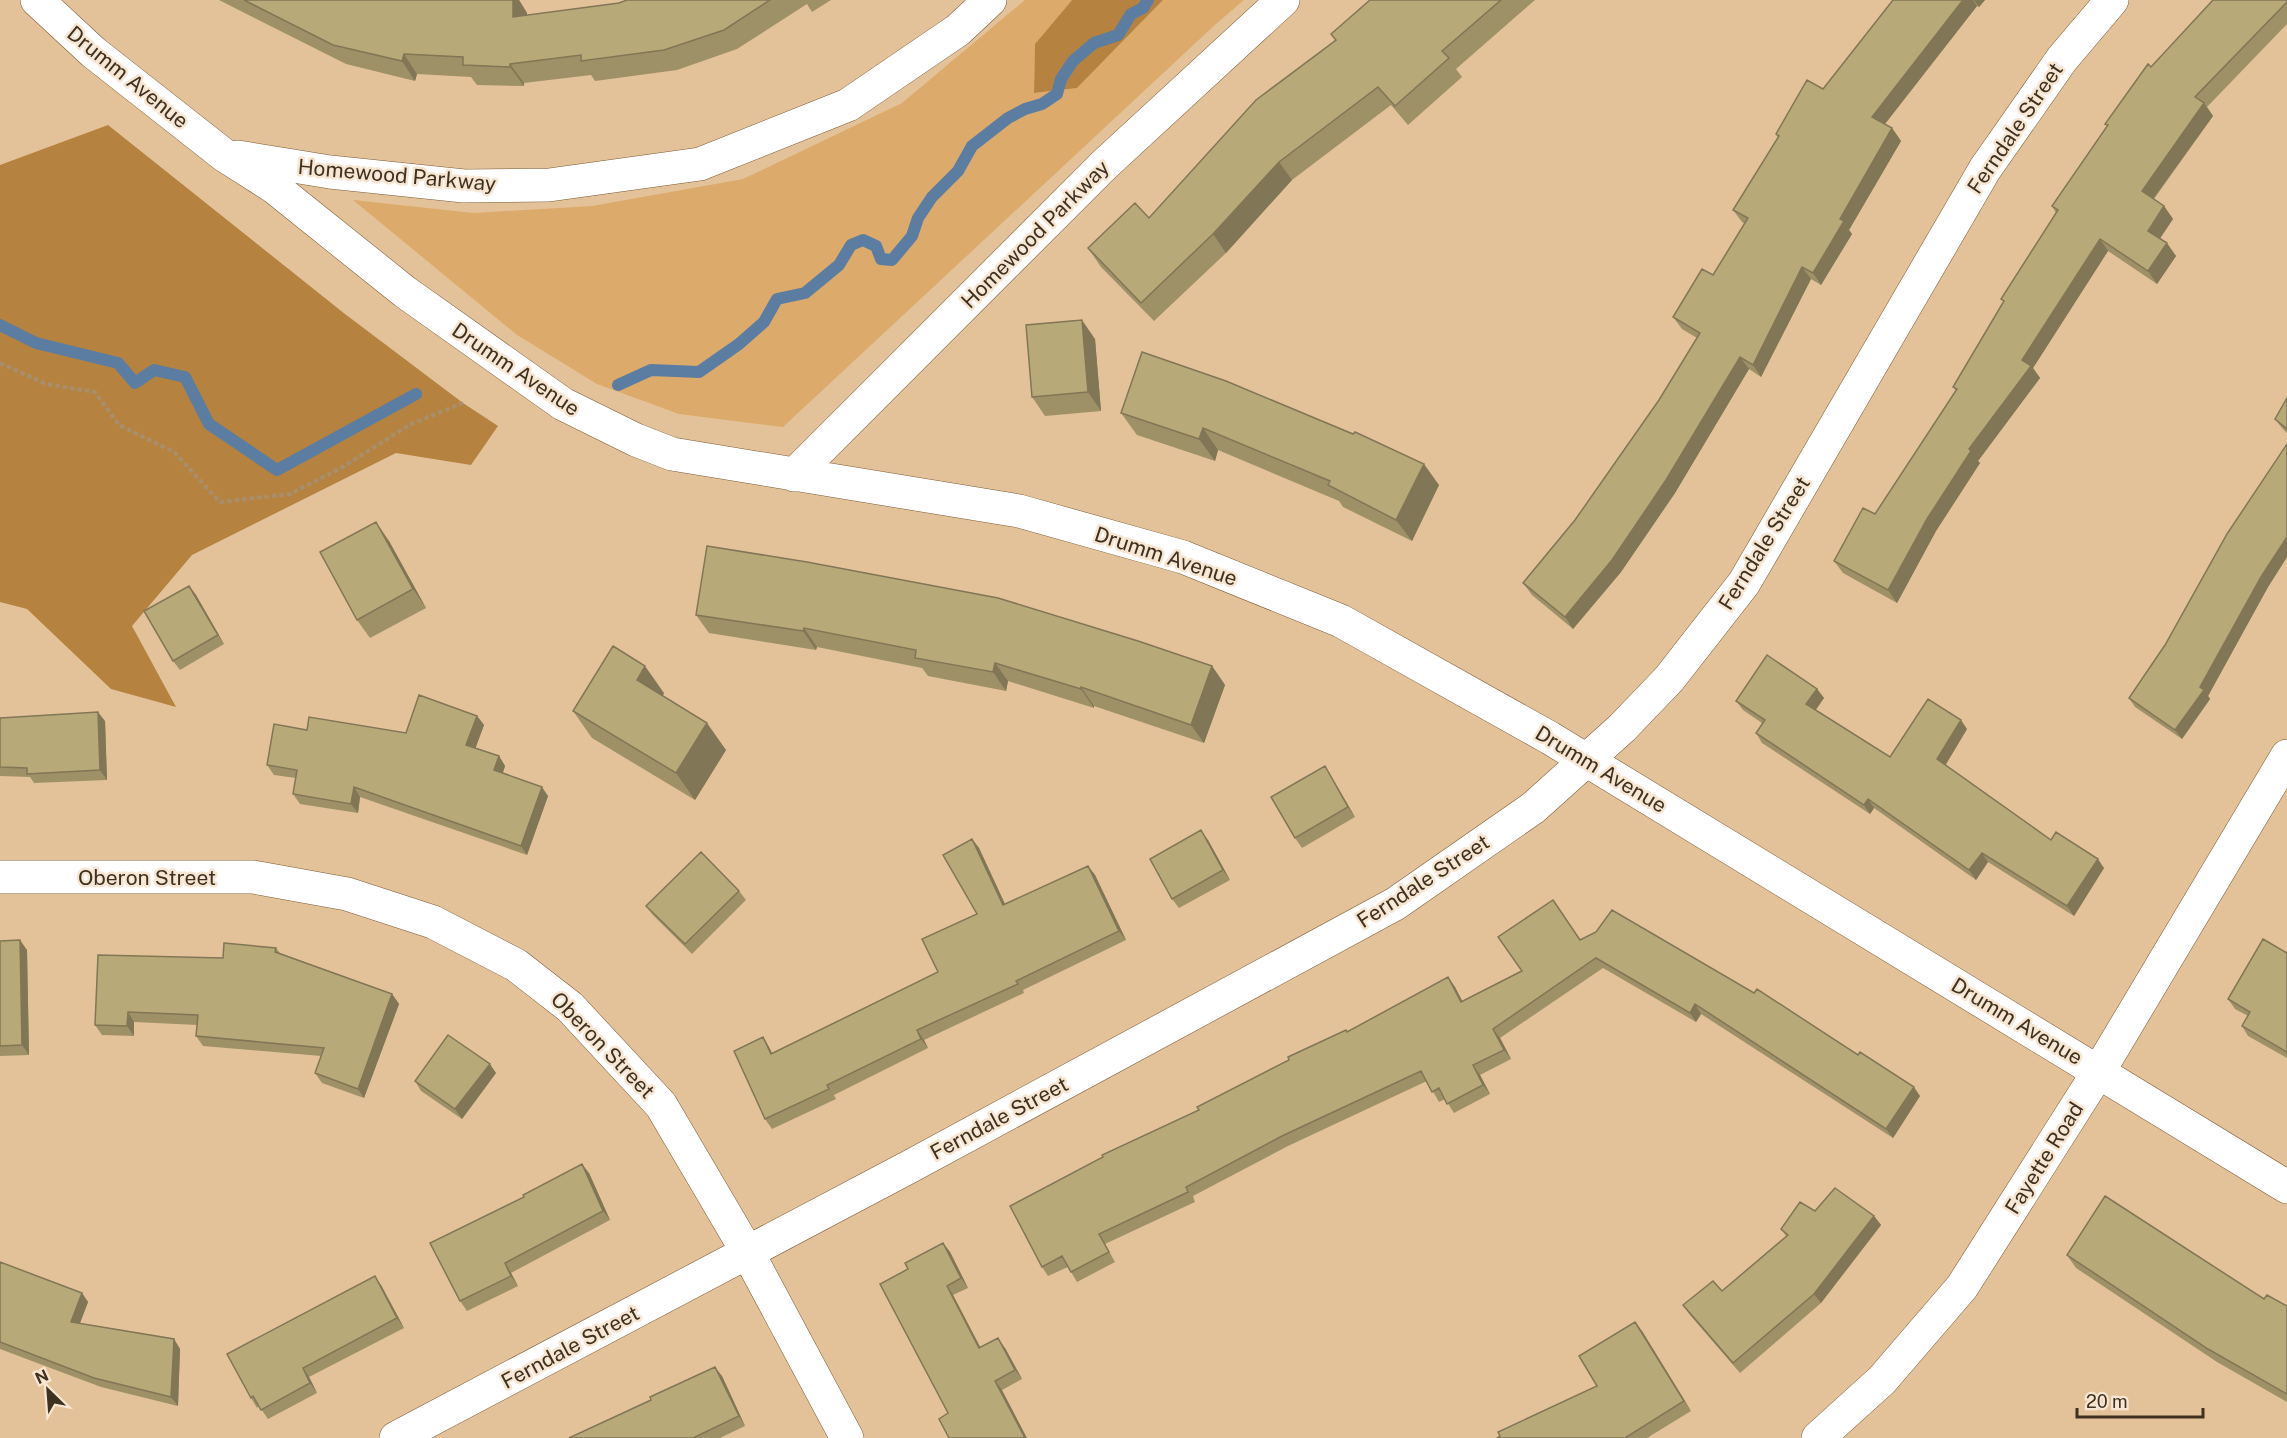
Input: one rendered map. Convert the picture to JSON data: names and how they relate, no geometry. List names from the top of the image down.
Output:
{
  "streets": {
    "street": [
      "Drumm Avenue",
      "Ferndale Street",
      "Homewood Parkway",
      "Oberon Street",
      "Fayette Road"
    ]
  },
  "crossings": [
    ["Drumm Avenue", "Ferndale Street"],
    ["Drumm Avenue", "Homewood Parkway"],
    ["Drumm Avenue", "Fayette Road"],
    ["Ferndale Street", "Oberon Street"]
  ],
  "scale_bar": "20 m",
  "north": "top left"
}
